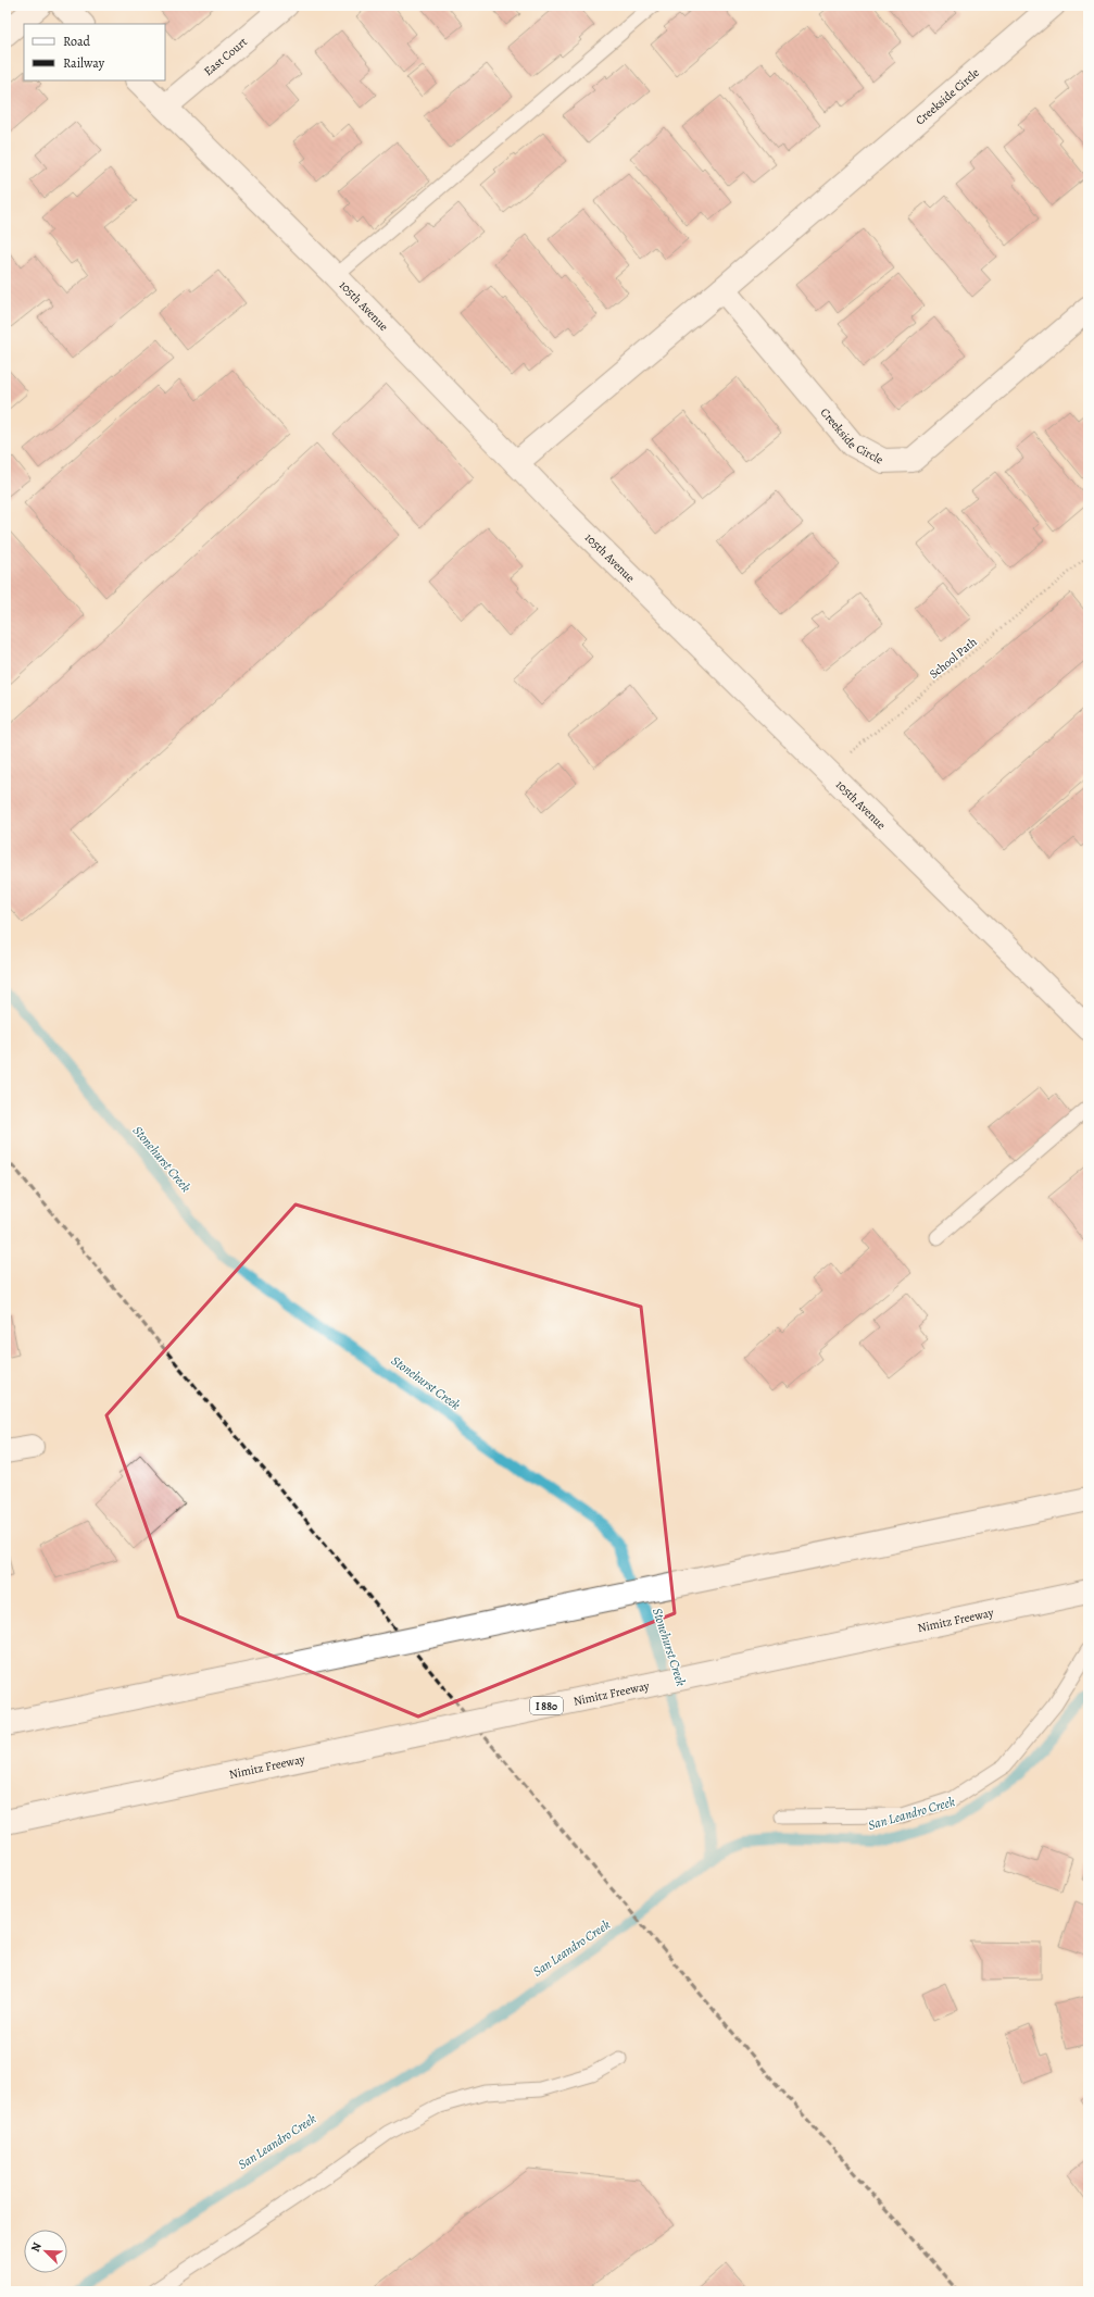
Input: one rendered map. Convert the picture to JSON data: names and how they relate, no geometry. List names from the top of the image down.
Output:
{
  "streets": {
    "main road": [
      "East Court",
      "Creekside Circle",
      "105th Avenue",
      "Nimitz Freeway",
      "I 880"
    ],
    "path": ["School Path"]
  },
  "crossings": [
    ["East Court", "105th Avenue"],
    ["Creekside Circle", "105th Avenue"],
    ["105th Avenue", "School Path"]
  ],
  "water": ["Stonehurst Creek", "San Leandro Creek"],
  "legend": ["Road", "Railway"],
  "north": "top left"
}
